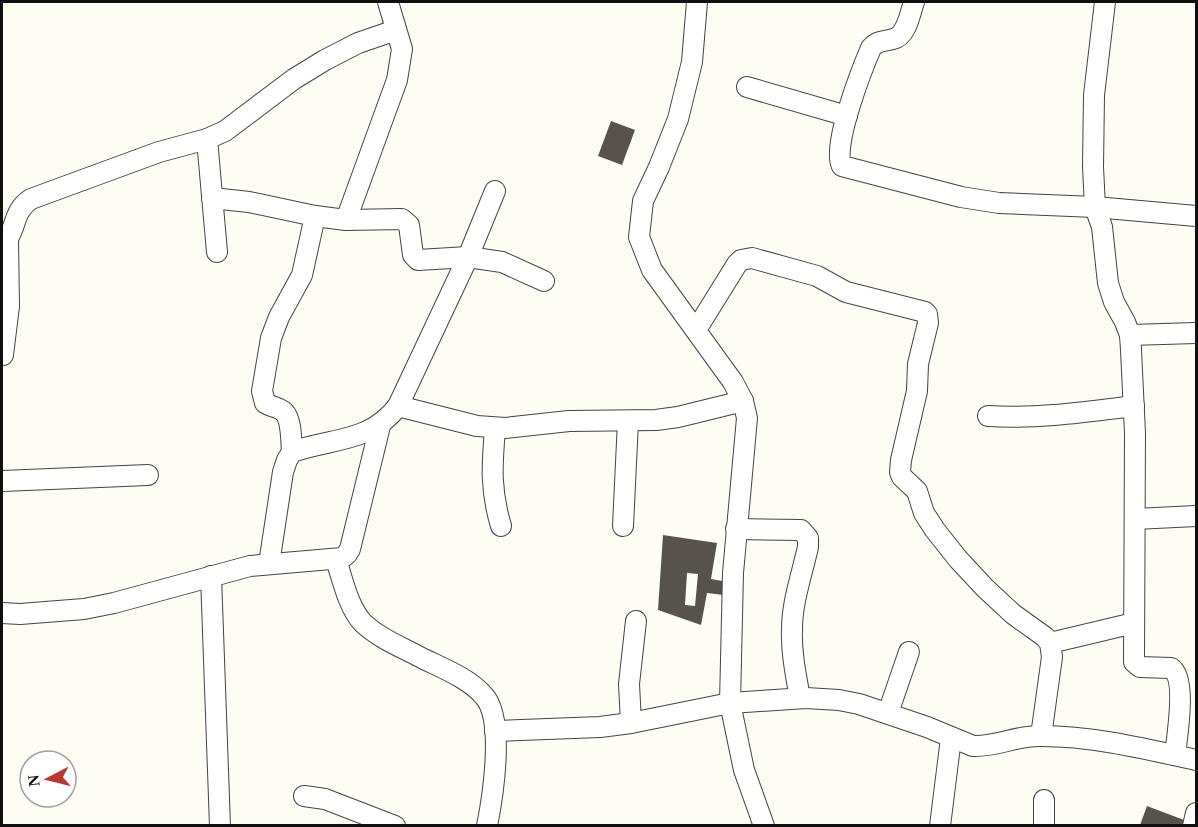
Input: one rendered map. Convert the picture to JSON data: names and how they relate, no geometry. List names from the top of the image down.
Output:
{
  "north": "left"
}
